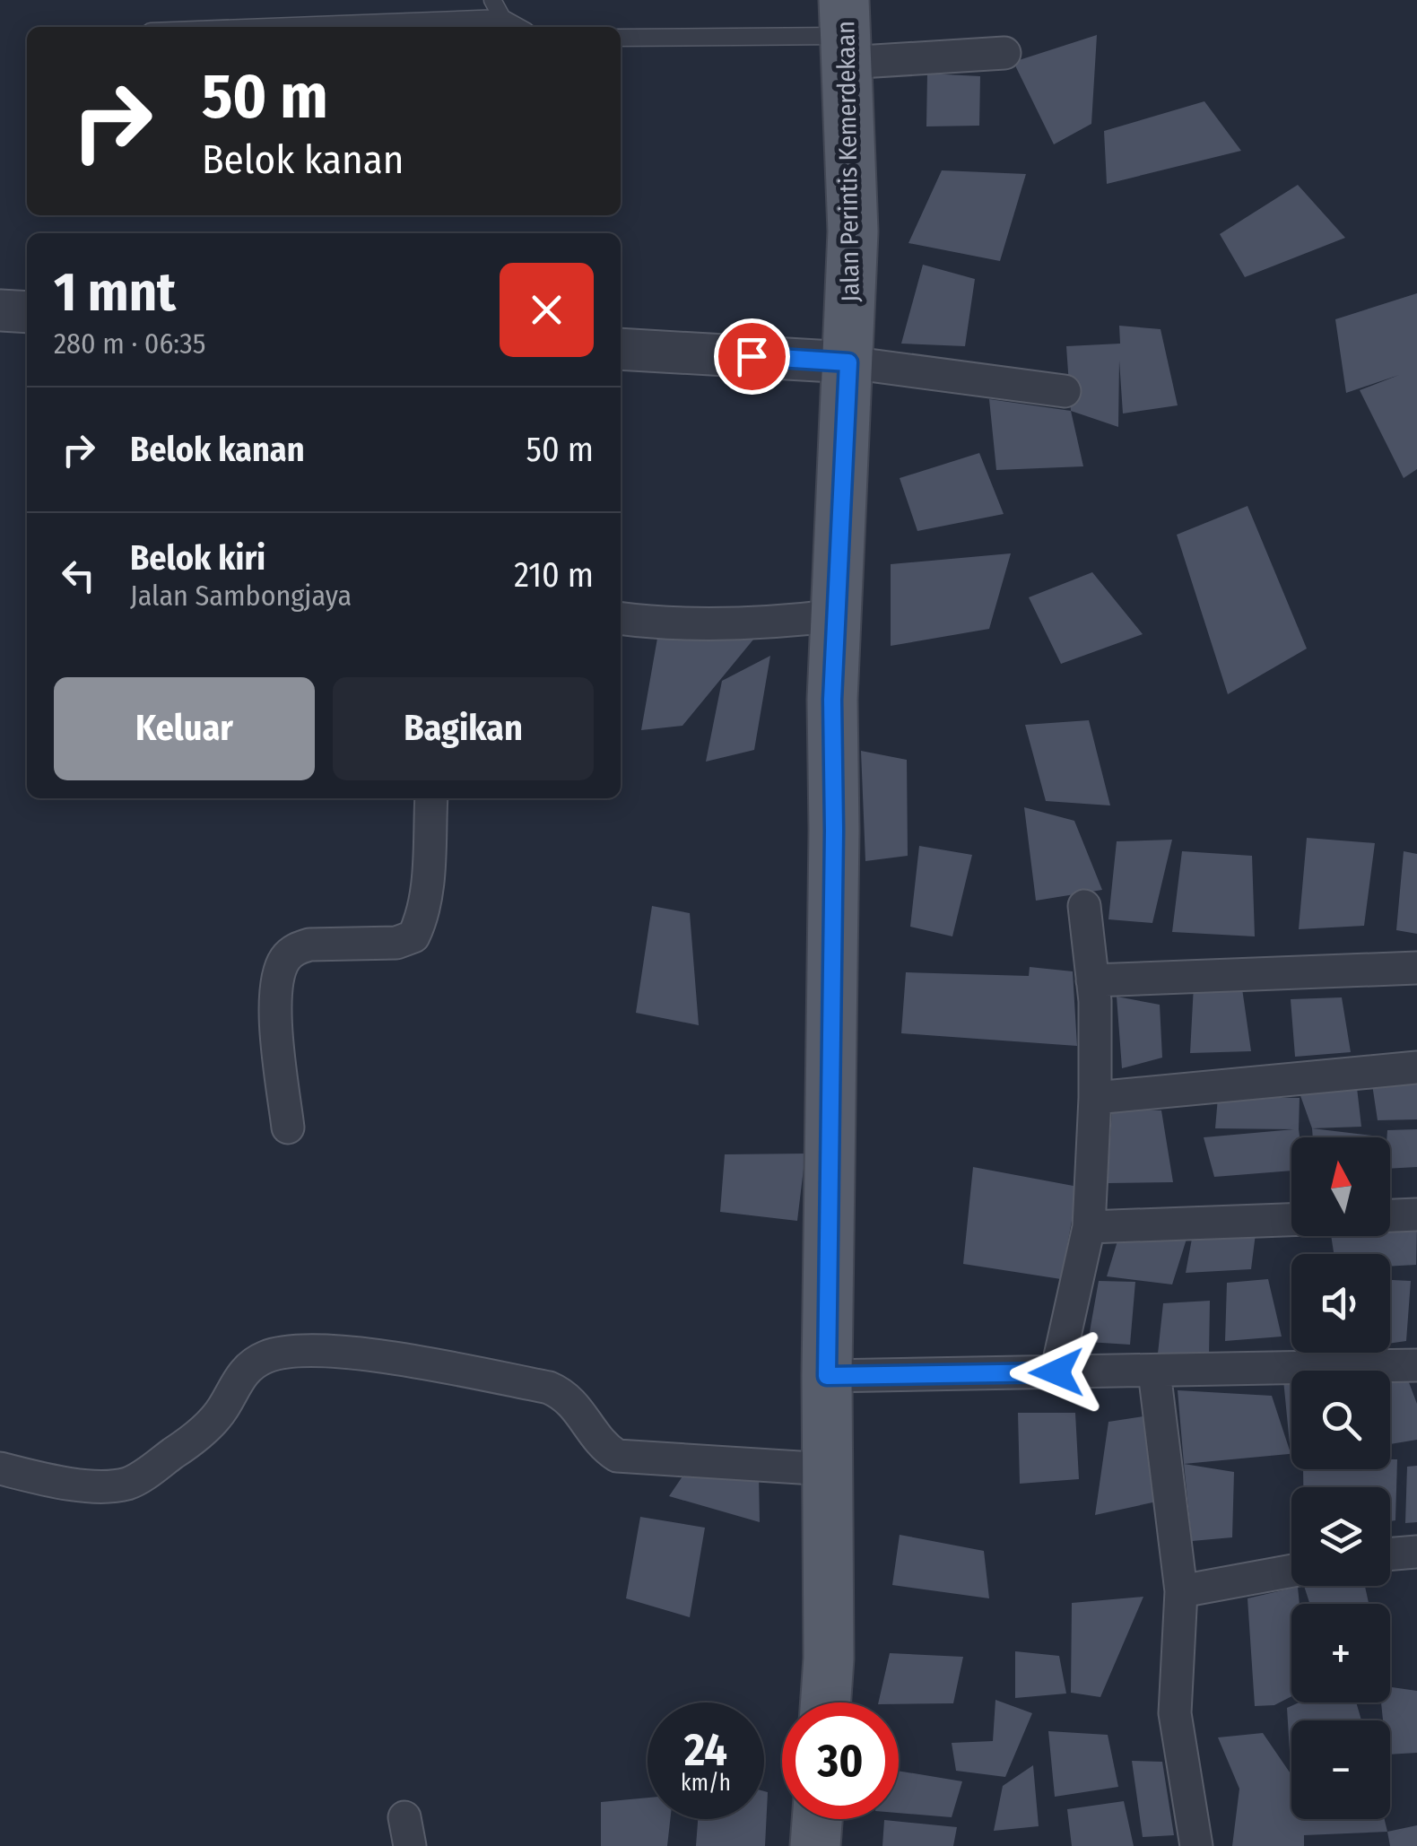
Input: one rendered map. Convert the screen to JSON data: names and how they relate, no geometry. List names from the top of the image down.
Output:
{
  "streets": {
    "main road": ["Jalan Perintis Kemerdekaan"]
  },
  "north": "top",
  "page": {
    "turn": ["50 m", "Belok kanan"],
    "heading": ["1 mnt", "280 m · 06:35"],
    "list": [
      {
        "name": "Belok kanan",
        "value": "50 m"
      },
      {
        "name": "Belok kiri",
        "note": "Jalan Sambongjaya",
        "value": "210 m"
      }
    ],
    "buttons": ["Keluar", "Bagikan"],
    "map_buttons": ["+", "−"],
    "speed": "24 km/h",
    "limit": "30"
  }
}
